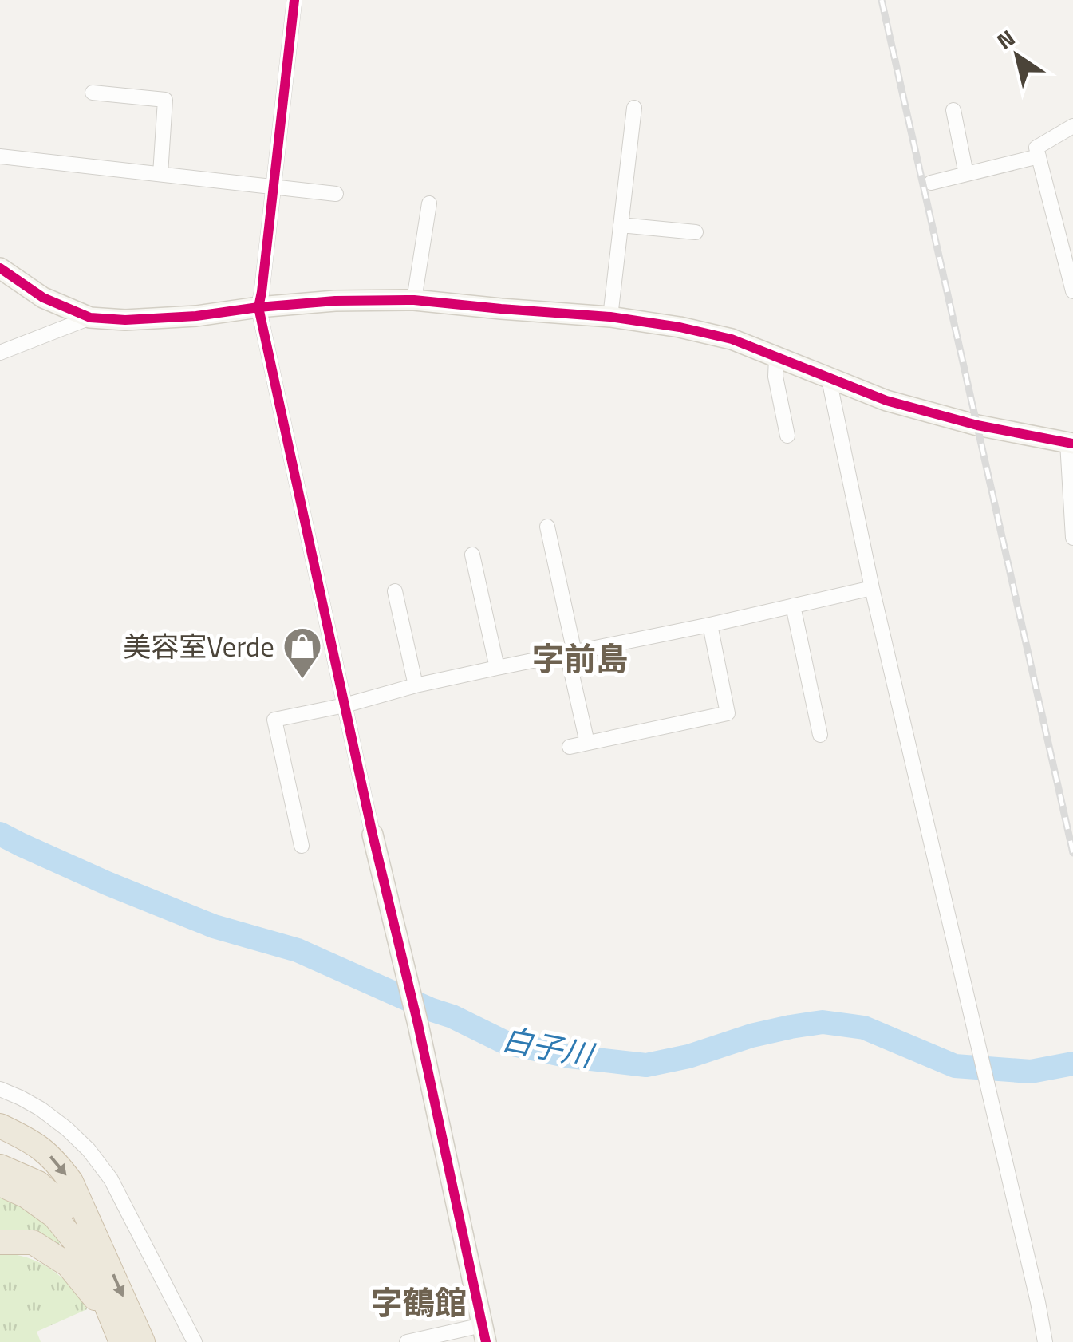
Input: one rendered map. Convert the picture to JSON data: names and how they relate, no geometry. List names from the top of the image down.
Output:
{
  "districts": ["字前島", "字鶴館"],
  "water": ["白子川"],
  "places": {
    "shop": ["美容室Verde"]
  },
  "north": "top left"
}
